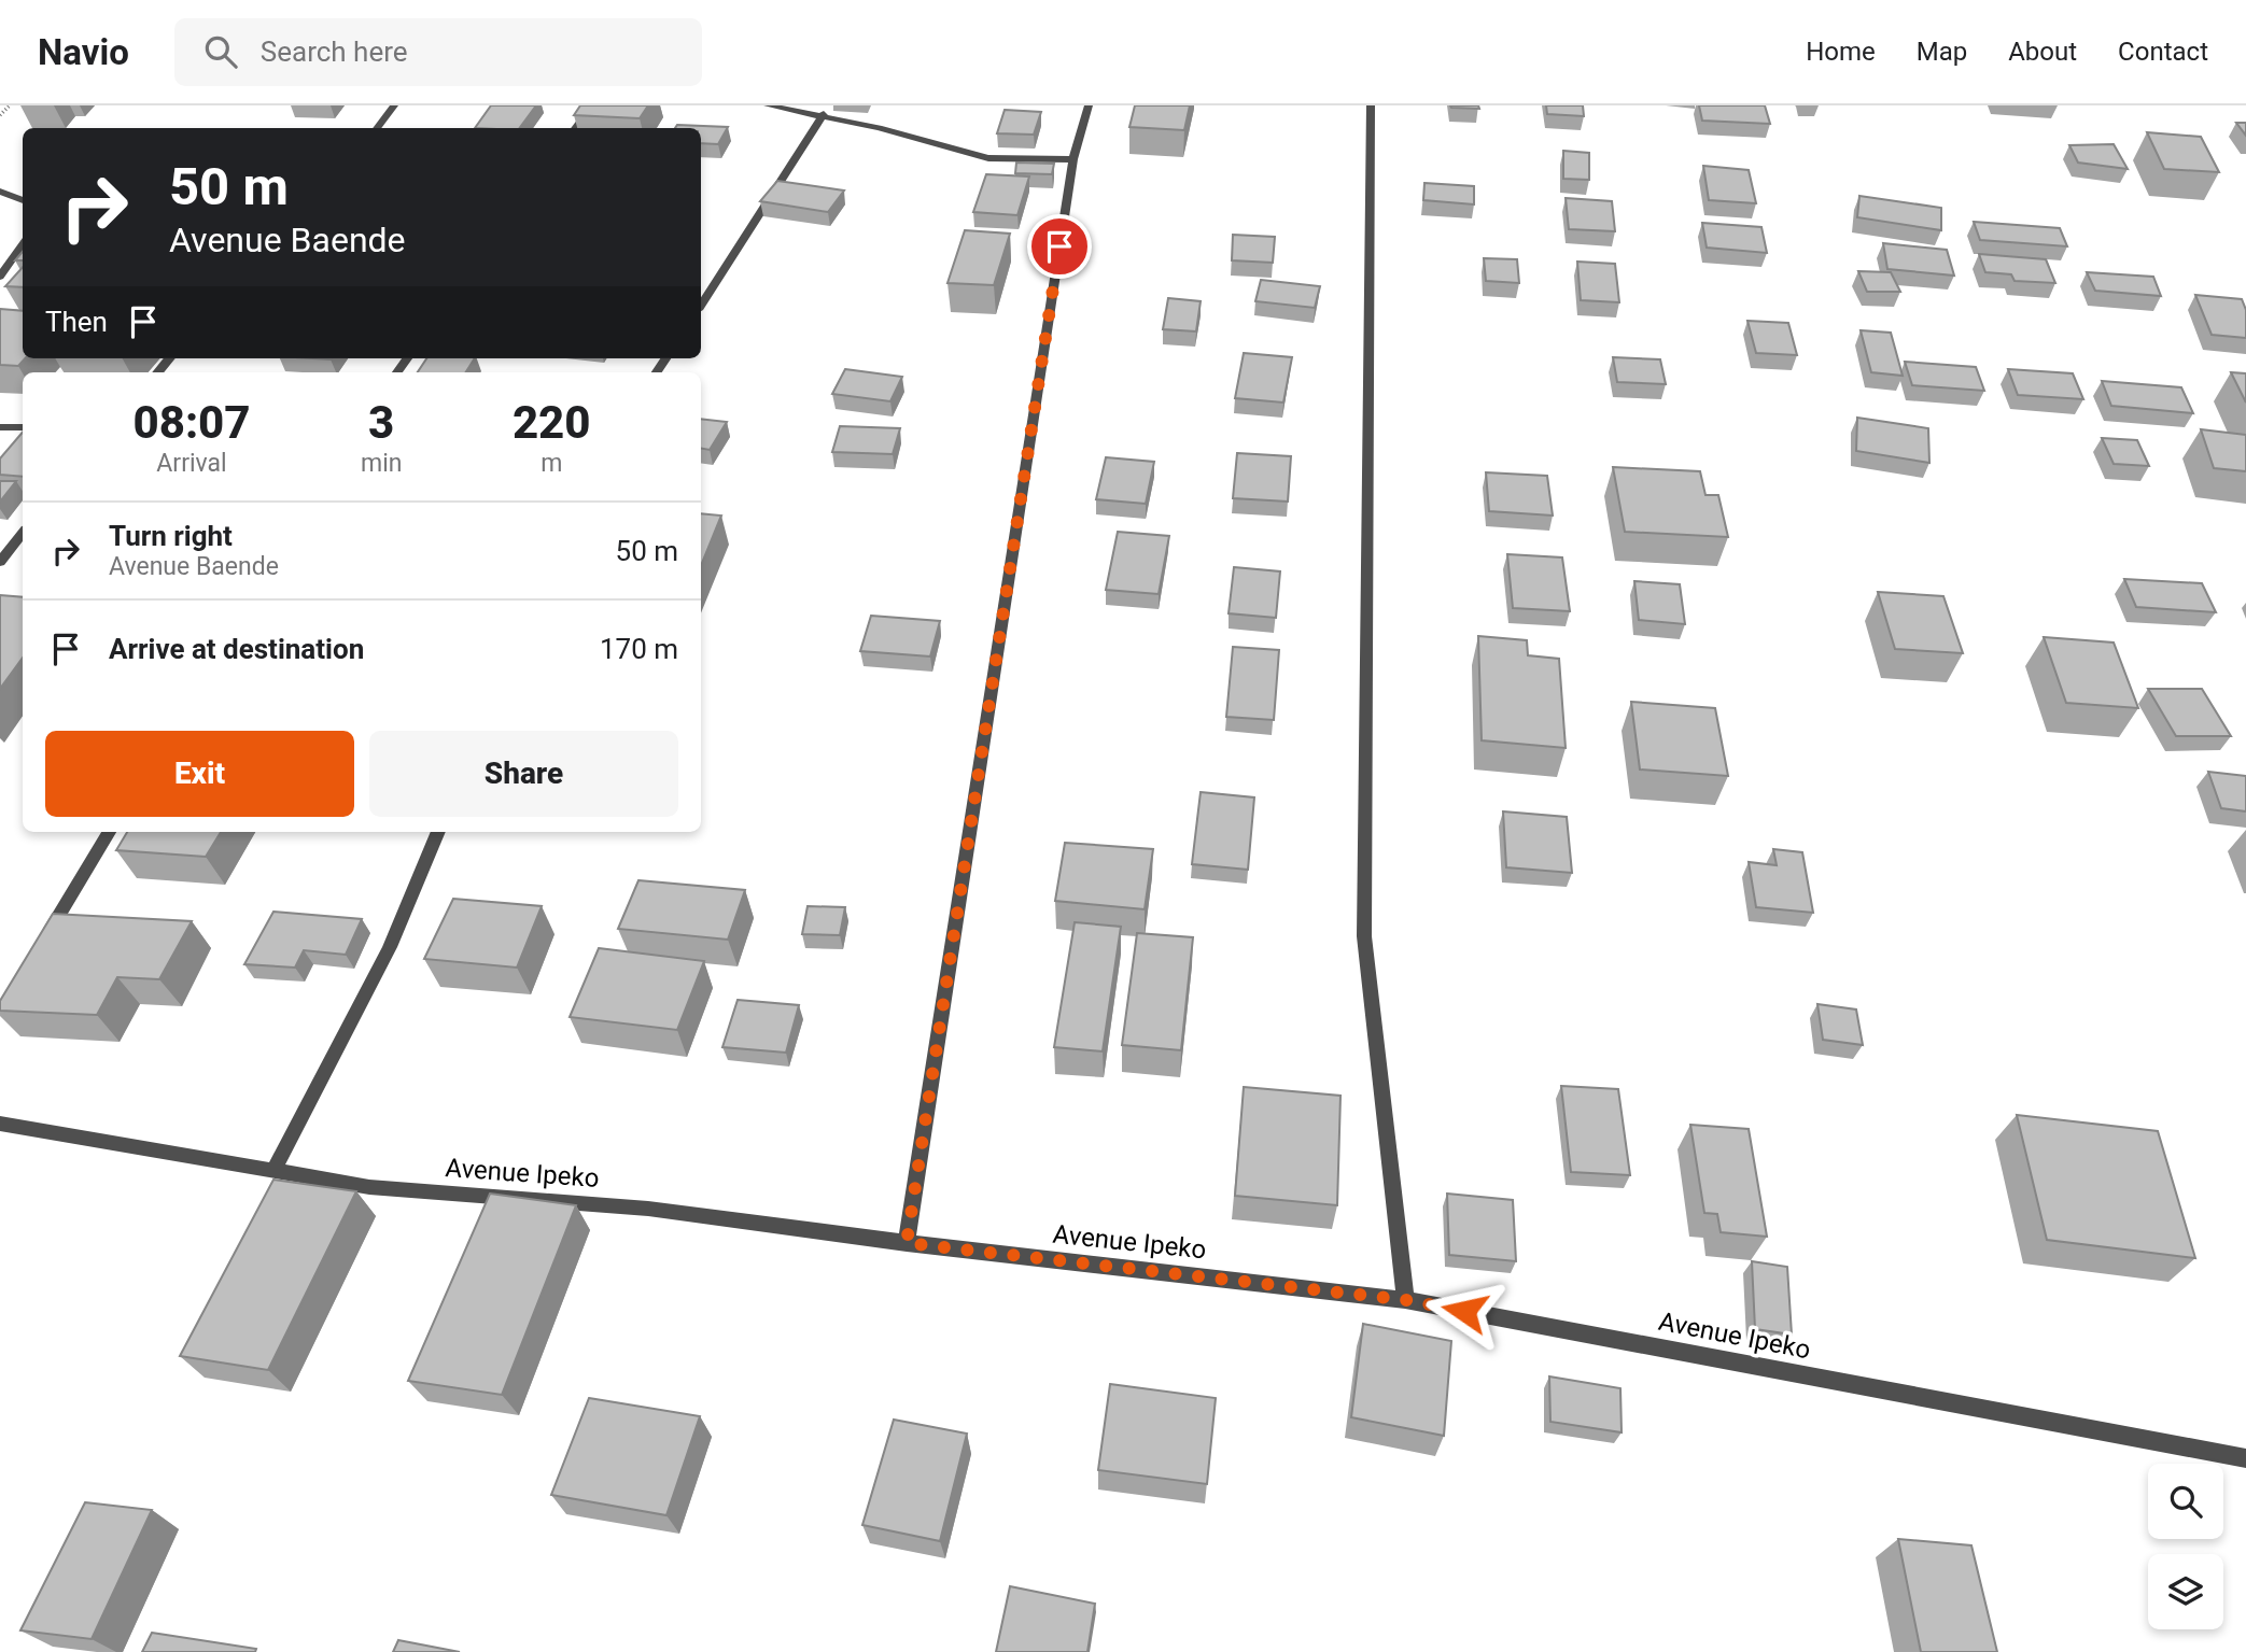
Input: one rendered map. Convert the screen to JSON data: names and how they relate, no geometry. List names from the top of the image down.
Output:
{
  "streets": {
    "street": ["Avenue Ipeko"]
  },
  "page": {
    "header": "Navio",
    "search": "Search here",
    "nav": [
      "Home",
      "Map",
      "About",
      "Contact"
    ],
    "turn": ["50 m", "Avenue Baende"],
    "then": "Then",
    "eta": [
      "08:07",
      "Arrival",
      "3",
      "min",
      "220",
      "m"
    ],
    "list": [
      {
        "name": "Turn right",
        "note": "Avenue Baende",
        "value": "50 m"
      },
      {
        "name": "Arrive at destination",
        "value": "170 m"
      }
    ],
    "buttons": ["Exit", "Share"]
  }
}
